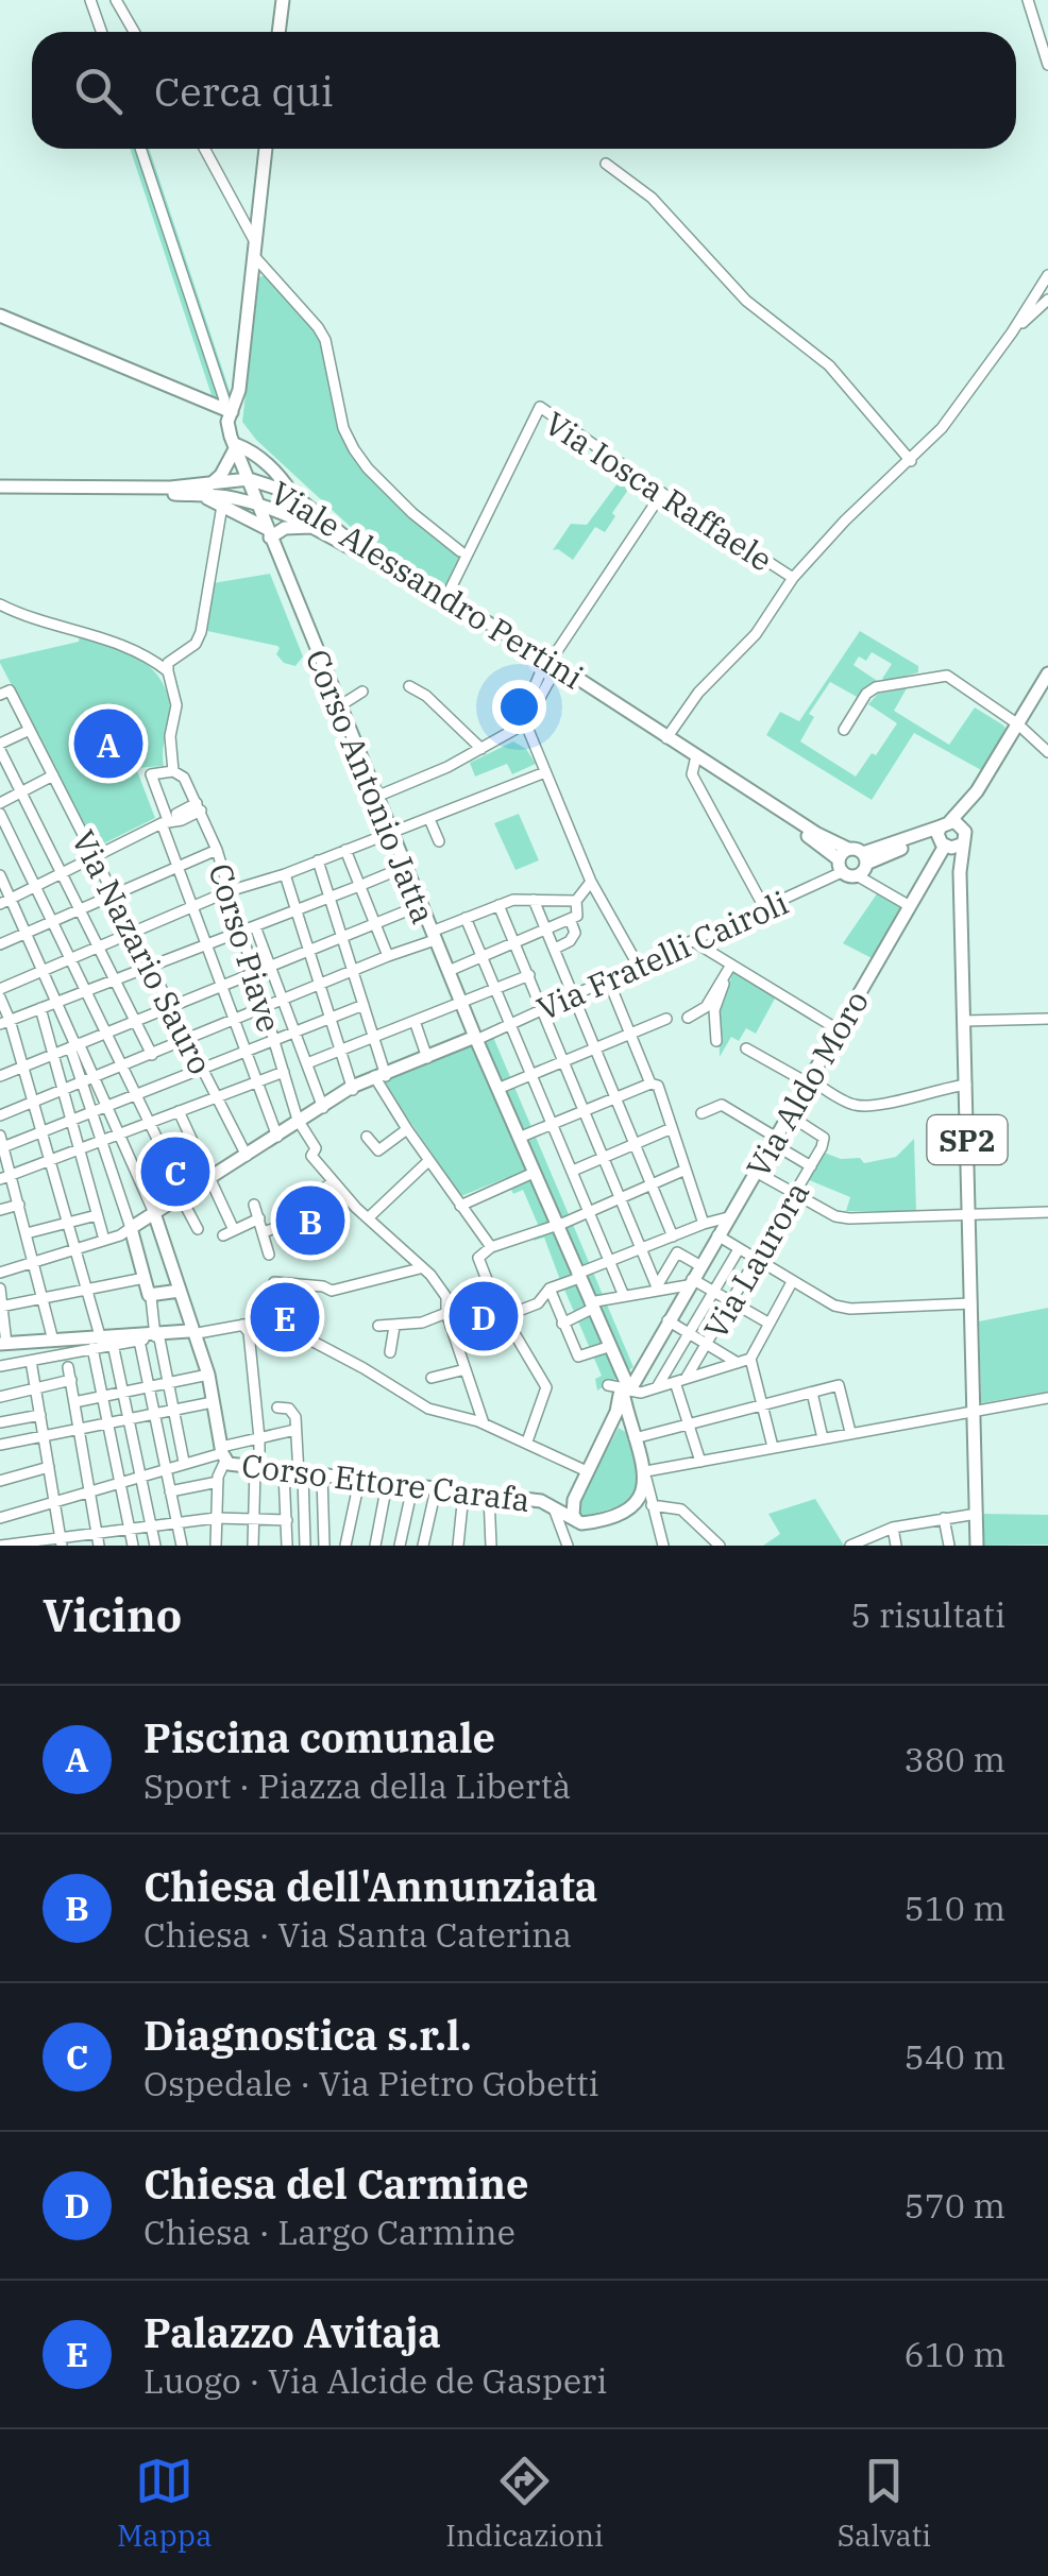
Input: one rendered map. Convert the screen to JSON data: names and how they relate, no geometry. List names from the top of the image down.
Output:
{
  "streets": {
    "main road": [
      "Viale Alessandro Pertini",
      "Corso Antonio Jatta",
      "Via Aldo Moro",
      "SP2",
      "Corso Ettore Carafa"
    ],
    "street": [
      "Via Iosca Raffaele",
      "Corso Piave",
      "Via Nazario Sauro",
      "Via Fratelli Cairoli",
      "Via Laurora"
    ]
  },
  "crossings": [
    ["Via Iosca Raffaele", "Viale Alessandro Pertini"],
    ["Viale Alessandro Pertini", "Corso Antonio Jatta"],
    ["Viale Alessandro Pertini", "Via Fratelli Cairoli"],
    ["Corso Antonio Jatta", "Via Fratelli Cairoli"],
    ["Corso Antonio Jatta", "Via Aldo Moro"],
    ["Via Aldo Moro", "SP2"],
    ["Via Aldo Moro", "Via Laurora"]
  ],
  "page": {
    "search": "Cerca qui",
    "pins": [
      "A",
      "C",
      "B",
      "D",
      "E"
    ],
    "heading": ["Vicino", "5 risultati"],
    "list": [
      {
        "mark": "A",
        "name": "Piscina comunale",
        "note": "Sport · Piazza della Libertà",
        "value": "380 m"
      },
      {
        "mark": "B",
        "name": "Chiesa dell'Annunziata",
        "note": "Chiesa · Via Santa Caterina",
        "value": "510 m"
      },
      {
        "mark": "C",
        "name": "Diagnostica s.r.l.",
        "note": "Ospedale · Via Pietro Gobetti",
        "value": "540 m"
      },
      {
        "mark": "D",
        "name": "Chiesa del Carmine",
        "note": "Chiesa · Largo Carmine",
        "value": "570 m"
      },
      {
        "mark": "E",
        "name": "Palazzo Avitaja",
        "note": "Luogo · Via Alcide de Gasperi",
        "value": "610 m"
      }
    ],
    "nav": ["Mappa", "Indicazioni", "Salvati"]
  }
}
